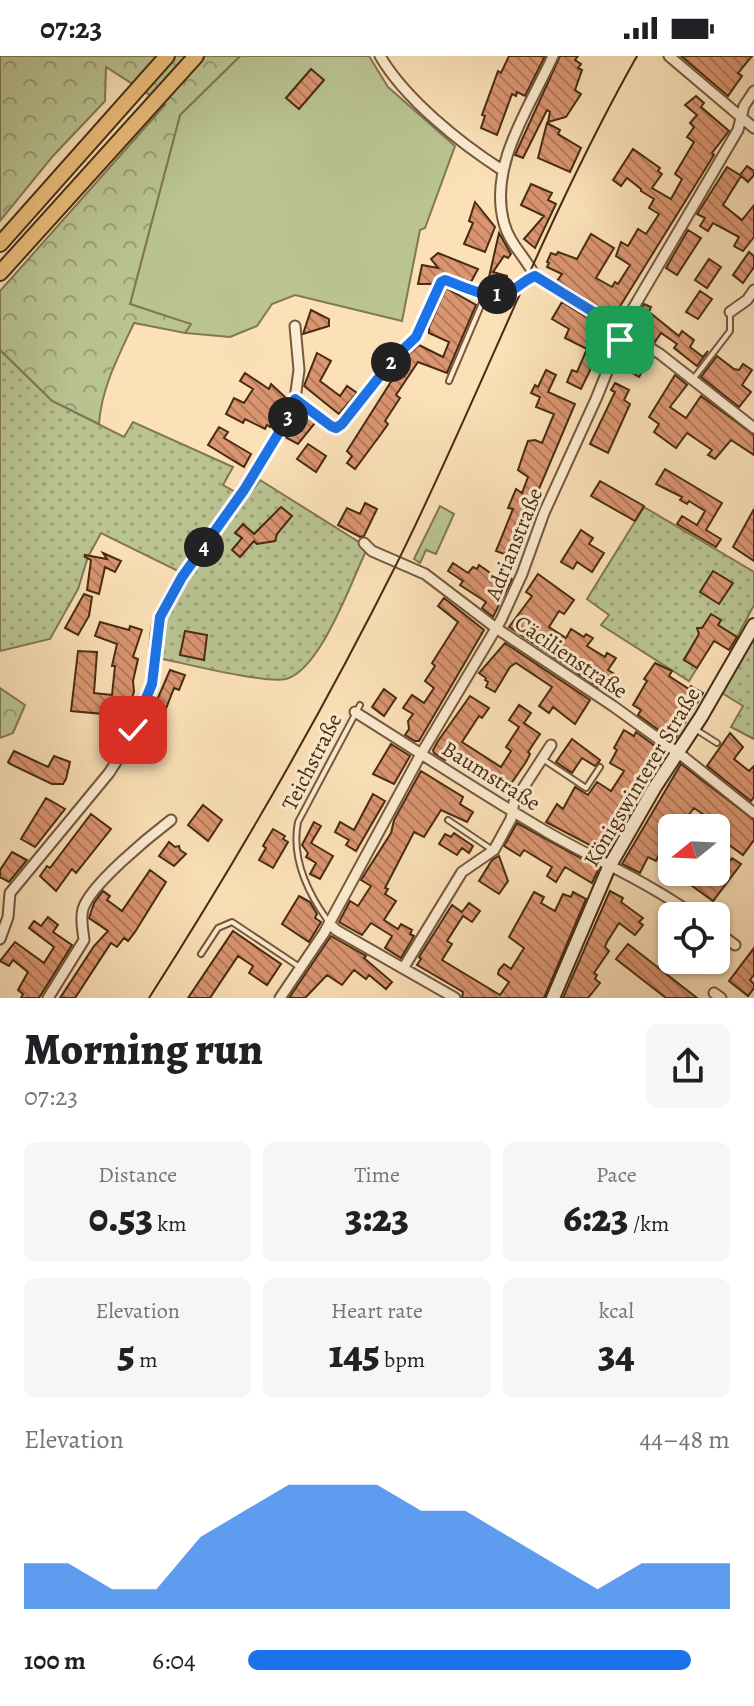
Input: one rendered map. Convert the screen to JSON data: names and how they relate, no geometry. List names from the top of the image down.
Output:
{
  "streets": {
    "main road": ["Königswinterer Straße"],
    "street": ["Adrianstraße", "Cäcilienstraße", "Baumstraße"],
    "lane": ["Teichstraße"]
  },
  "crossings": [
    ["Adrianstraße", "Cäcilienstraße"],
    ["Adrianstraße", "Teichstraße"],
    ["Adrianstraße", "Baumstraße"],
    ["Cäcilienstraße", "Königswinterer Straße"],
    ["Teichstraße", "Baumstraße"],
    ["Baumstraße", "Königswinterer Straße"]
  ],
  "north": "left",
  "page": {
    "status": "07:23",
    "pins": [
      "1",
      "2",
      "3",
      "4"
    ],
    "heading": ["Morning run", "07:23"],
    "stats": [
      ["Distance", "0.53 km"],
      ["Time", "3:23"],
      ["Pace", "6:23 /km"],
      ["Elevation", "5 m"],
      ["Heart rate", "145 bpm"],
      ["kcal", "34"]
    ],
    "chart": ["Elevation", "44–48 m"],
    "list": [
      {
        "name": "100 m",
        "note": "6:04"
      }
    ]
  }
}
